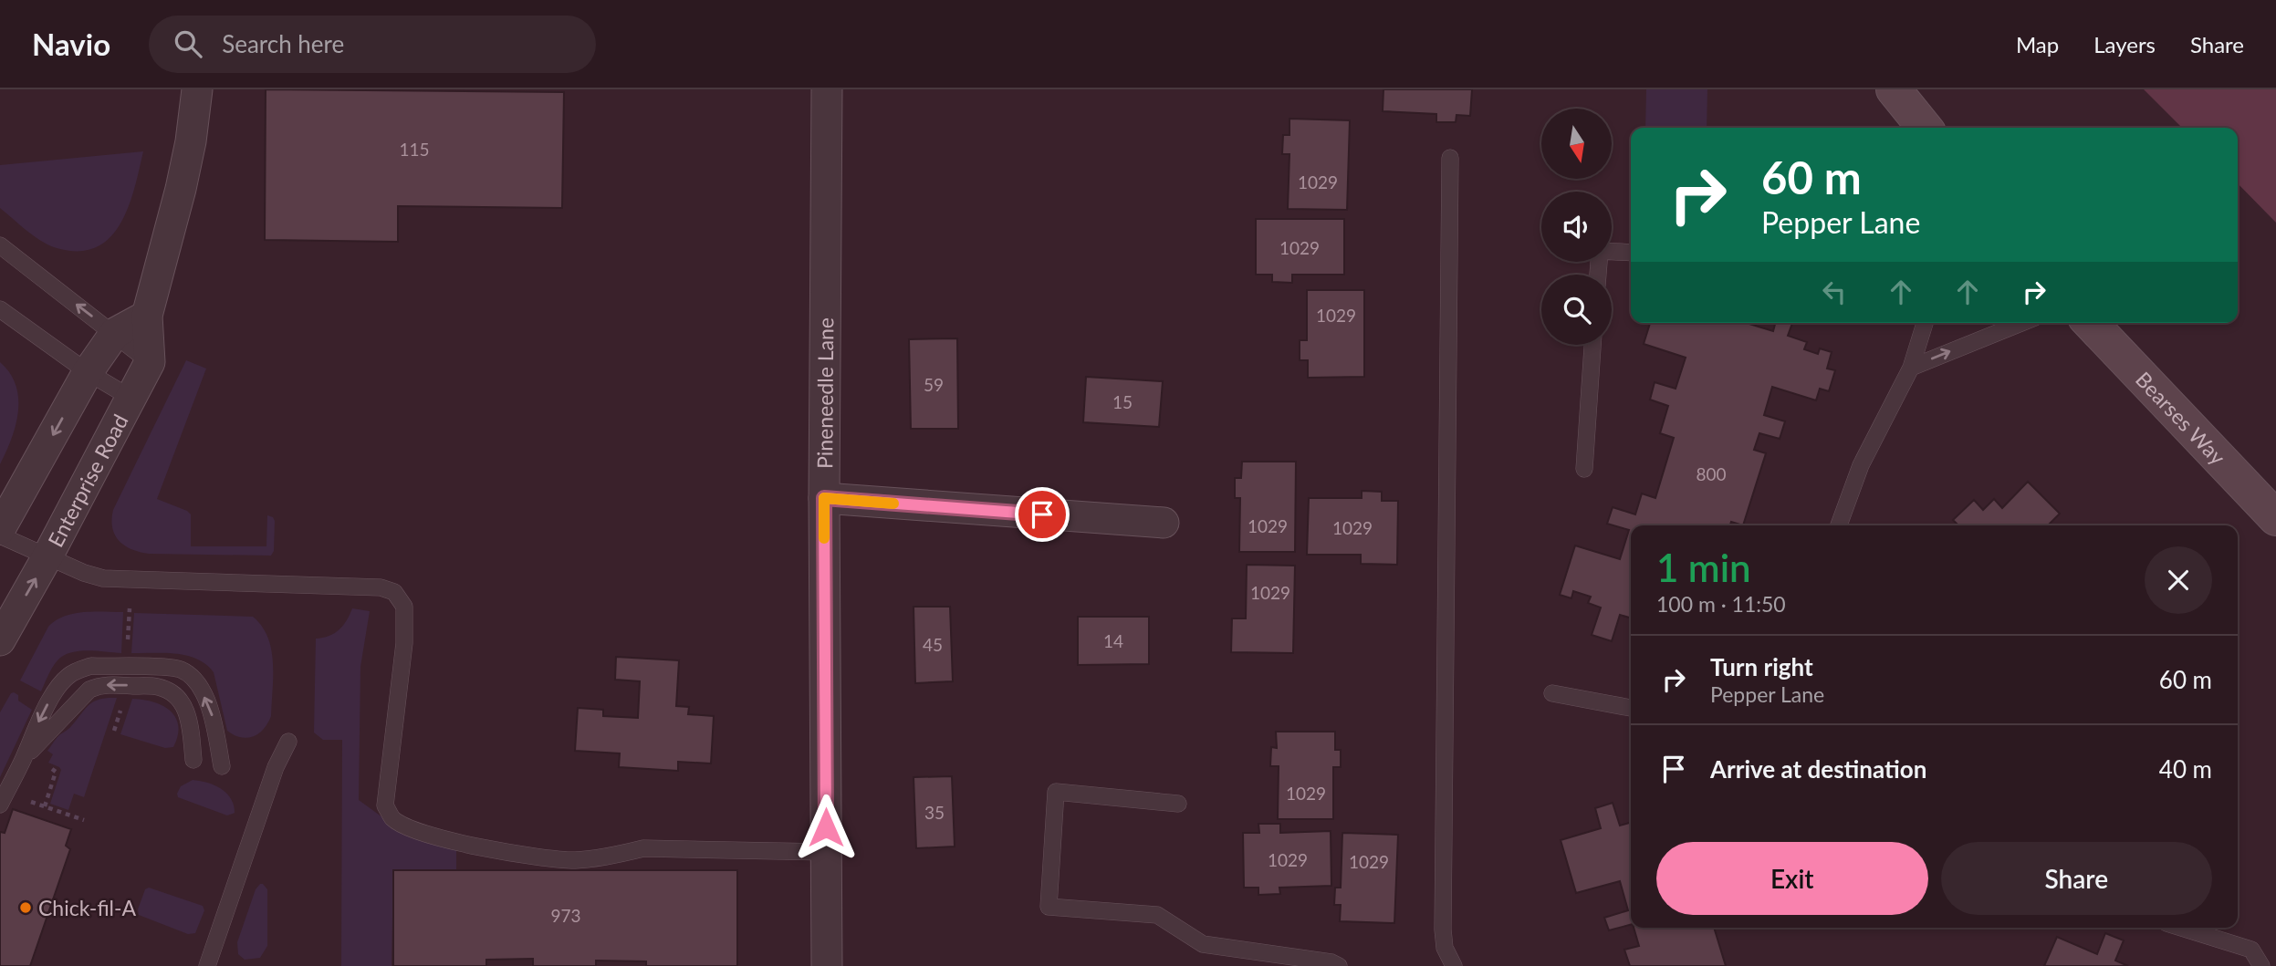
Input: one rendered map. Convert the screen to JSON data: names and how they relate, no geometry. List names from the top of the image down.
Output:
{
  "streets": {
    "main road": ["Bearses Way"],
    "street": ["Pineneedle Lane", "Enterprise Road"]
  },
  "places": ["Chick-fil-A"],
  "house_numbers": [
    "115",
    "1029",
    "1029",
    "1029",
    "59",
    "15",
    "800",
    "1029",
    "1029",
    "1029",
    "14",
    "45",
    "1029",
    "35",
    "1029",
    "1029",
    "973"
  ],
  "north": "bottom",
  "page": {
    "header": "Navio",
    "search": "Search here",
    "nav": ["Map", "Layers", "Share"],
    "turn": ["60 m", "Pepper Lane"],
    "heading": ["1 min", "100 m · 11:50"],
    "list": [
      {
        "name": "Turn right",
        "note": "Pepper Lane",
        "value": "60 m"
      },
      {
        "name": "Arrive at destination",
        "value": "40 m"
      }
    ],
    "buttons": ["Exit", "Share"]
  }
}
